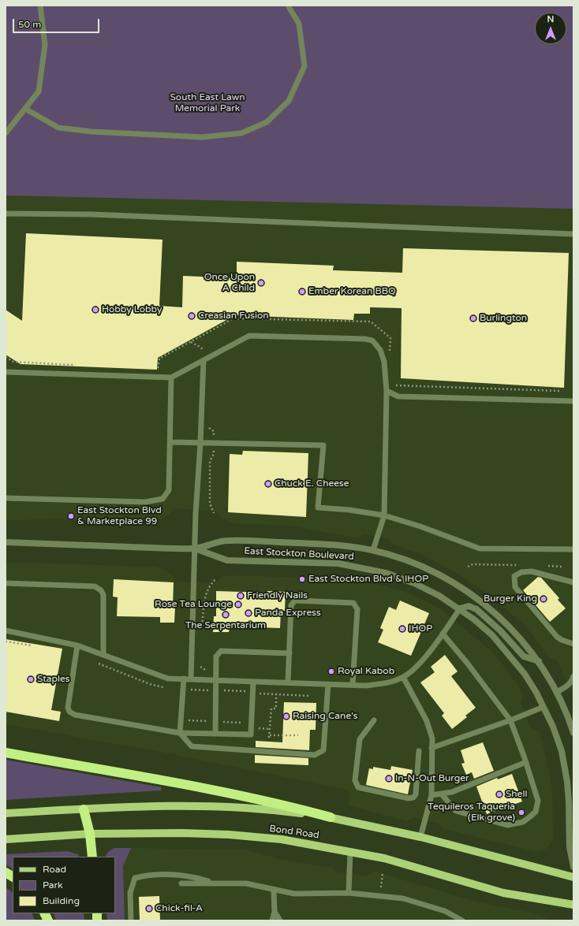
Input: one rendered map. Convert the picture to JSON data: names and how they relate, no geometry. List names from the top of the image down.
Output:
{
  "streets": {
    "main road": ["Bond Road"],
    "street": ["East Stockton Boulevard"]
  },
  "parks": ["South East Lawn Memorial Park"],
  "places": [
    "Once Upon A Child",
    "Ember Korean BBQ",
    "Hobby Lobby",
    "Creasian Fusion",
    "Burlington",
    "Chuck E. Cheese",
    "East Stockton Blvd & Marketplace 99",
    "East Stockton Blvd & IHOP",
    "Friendly Nails",
    "Burger King",
    "Rose Tea Lounge",
    "Panda Express",
    "The Serpentarium",
    "IHOP",
    "Royal Kabob",
    "Staples",
    "Raising Cane's",
    "In-N-Out Burger",
    "Shell",
    "Tequileros Taqueria (Elk grove)",
    "Chick-fil-A"
  ],
  "legend": ["Road", "Park", "Building"],
  "scale_bar": "50 m",
  "north": "top"
}
